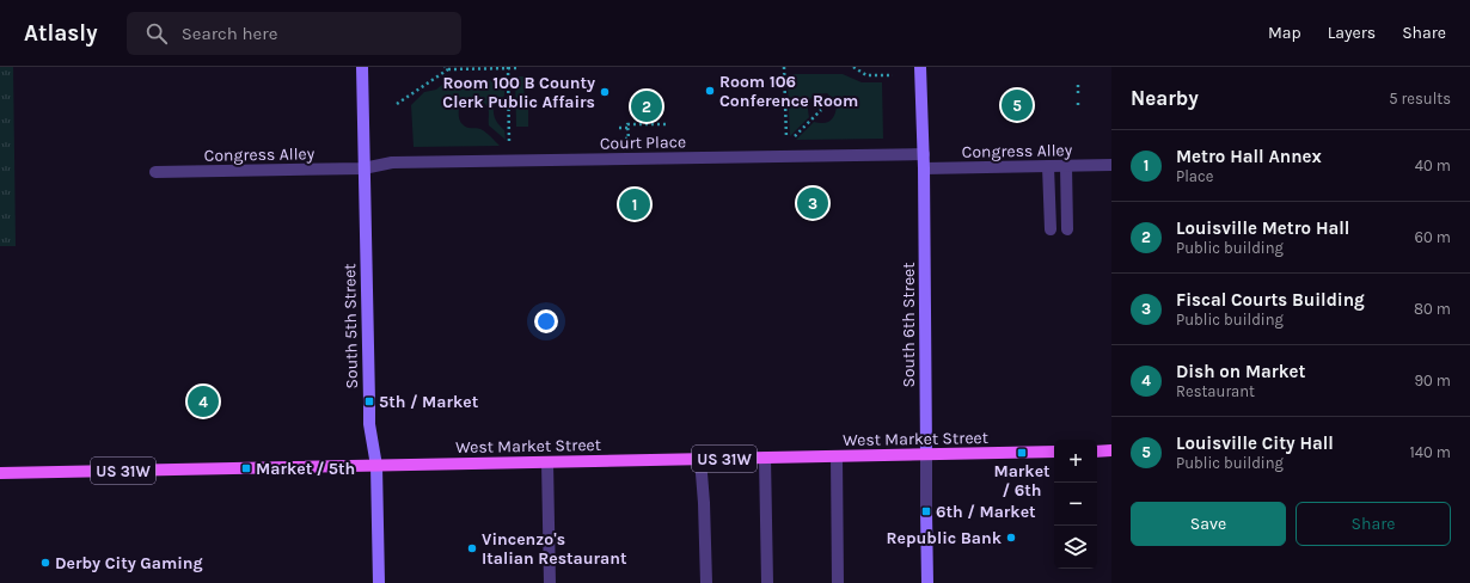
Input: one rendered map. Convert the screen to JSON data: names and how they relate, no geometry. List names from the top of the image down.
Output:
{
  "streets": {
    "main road": ["West Market Street", "US 31W"],
    "street": [
      "Court Place",
      "Congress Alley",
      "South 6th Street",
      "South 5th Street"
    ]
  },
  "crossings": [
    ["Court Place", "Congress Alley"],
    ["Court Place", "South 6th Street"],
    ["Court Place", "South 5th Street"],
    ["Congress Alley", "South 6th Street"],
    ["Congress Alley", "South 5th Street"],
    ["South 6th Street", "West Market Street"],
    ["South 5th Street", "West Market Street"]
  ],
  "places": {
    "other": [
      "Room 106 Conference Room",
      "Room 100 B County Clerk Public Affairs",
      "Republic Bank",
      "Vincenzo's Italian Restaurant",
      "Derby City Gaming"
    ],
    "transit": [
      "5th / Market",
      "Market / 6th",
      "Market / 5th",
      "6th / Market"
    ]
  },
  "page": {
    "header": "Atlasly",
    "search": "Search here",
    "nav": ["Map", "Layers", "Share"],
    "heading": ["Nearby", "5 results"],
    "pins": [
      "5",
      "2",
      "3",
      "1",
      "4"
    ],
    "list": [
      {
        "mark": "1",
        "name": "Metro Hall Annex",
        "note": "Place",
        "value": "40 m"
      },
      {
        "mark": "2",
        "name": "Louisville Metro Hall",
        "note": "Public building",
        "value": "60 m"
      },
      {
        "mark": "3",
        "name": "Fiscal Courts Building",
        "note": "Public building",
        "value": "80 m"
      },
      {
        "mark": "4",
        "name": "Dish on Market",
        "note": "Restaurant",
        "value": "90 m"
      },
      {
        "mark": "5",
        "name": "Louisville City Hall",
        "note": "Public building",
        "value": "140 m"
      }
    ],
    "map_buttons": ["+", "−"],
    "buttons": ["Save", "Share"]
  }
}
